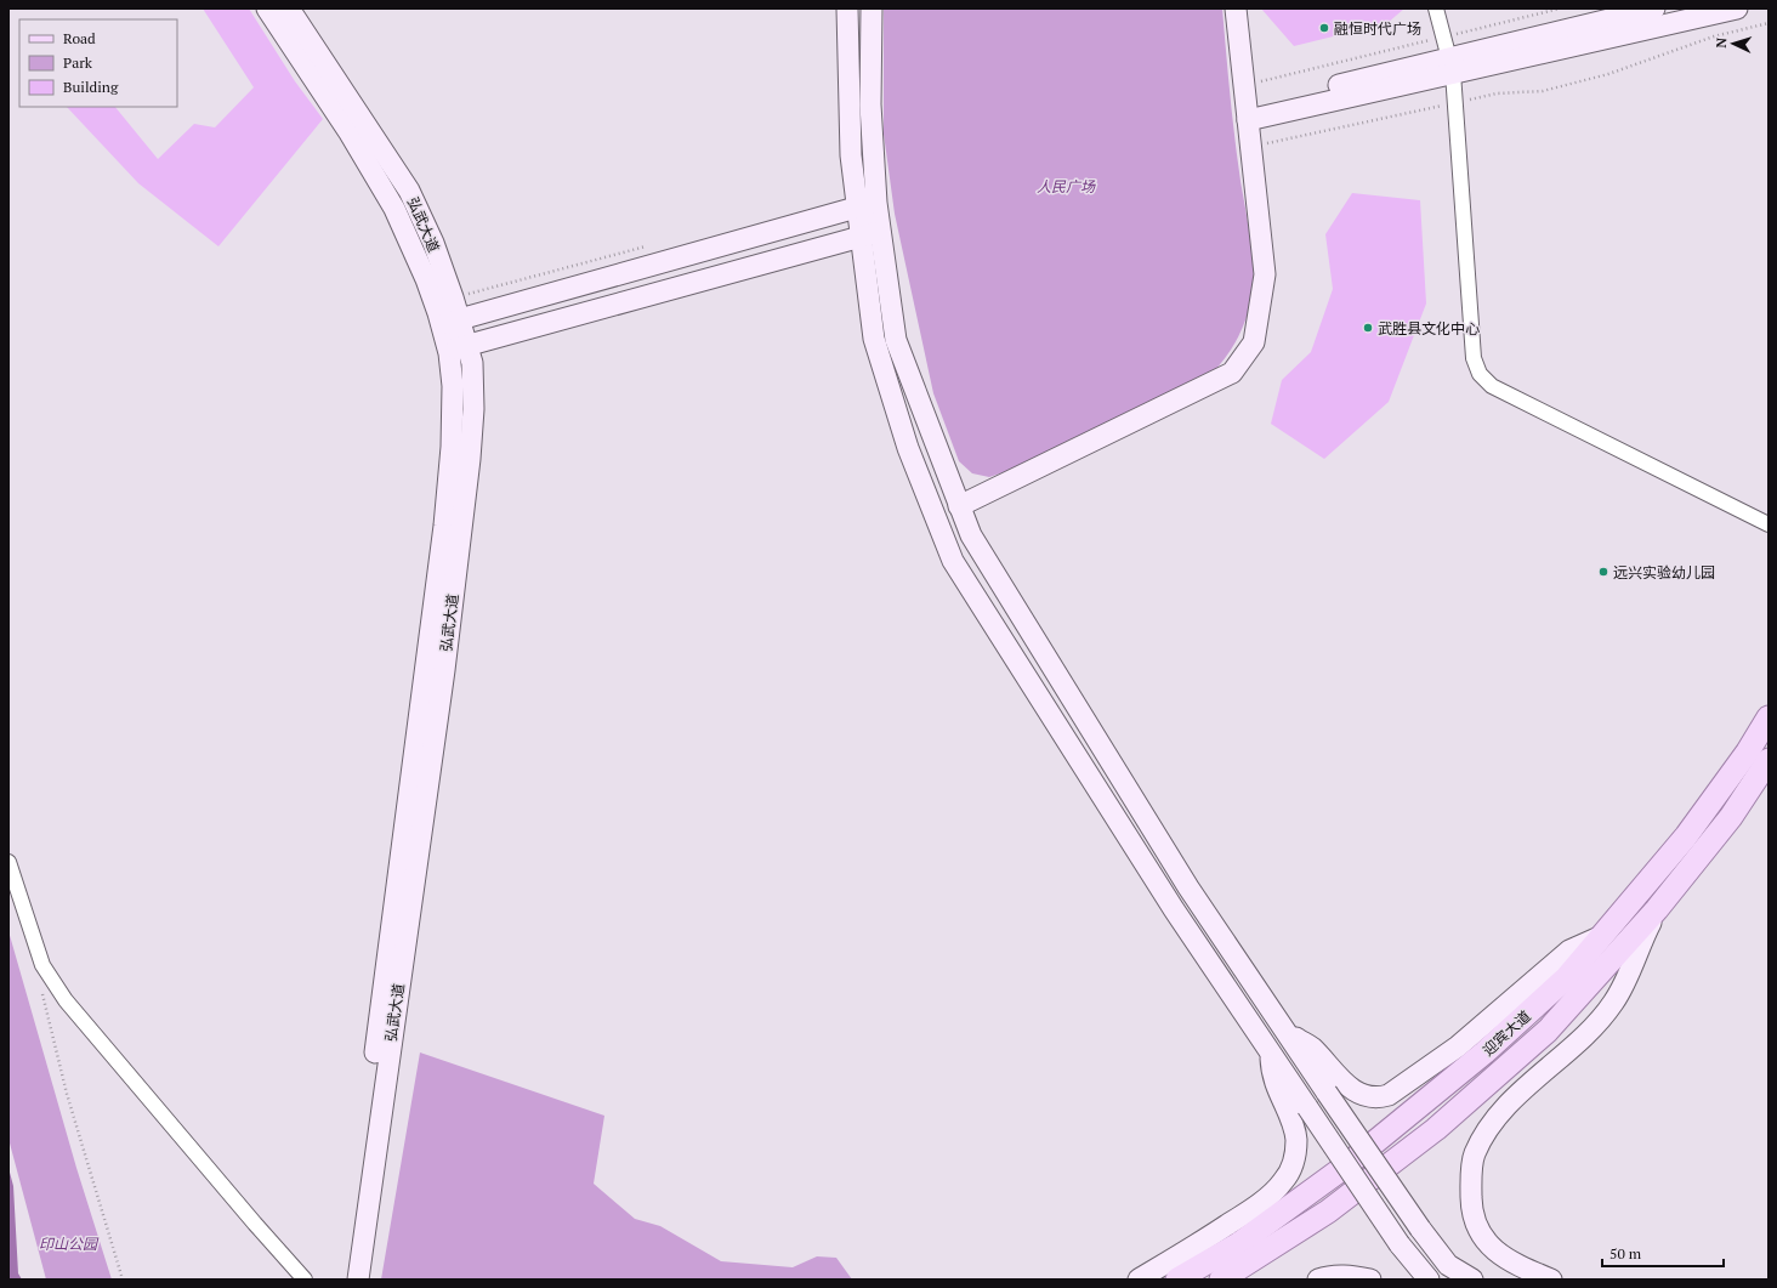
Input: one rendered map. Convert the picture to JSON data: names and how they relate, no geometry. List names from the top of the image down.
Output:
{
  "streets": {
    "main road": ["弘武大道", "迎宾大道"]
  },
  "parks": ["人民广场", "印山公园"],
  "places": ["融恒时代广场", "武胜县文化中心", "远兴实验幼儿园"],
  "legend": ["Road", "Park", "Building"],
  "scale_bar": "50 m",
  "north": "left"
}
